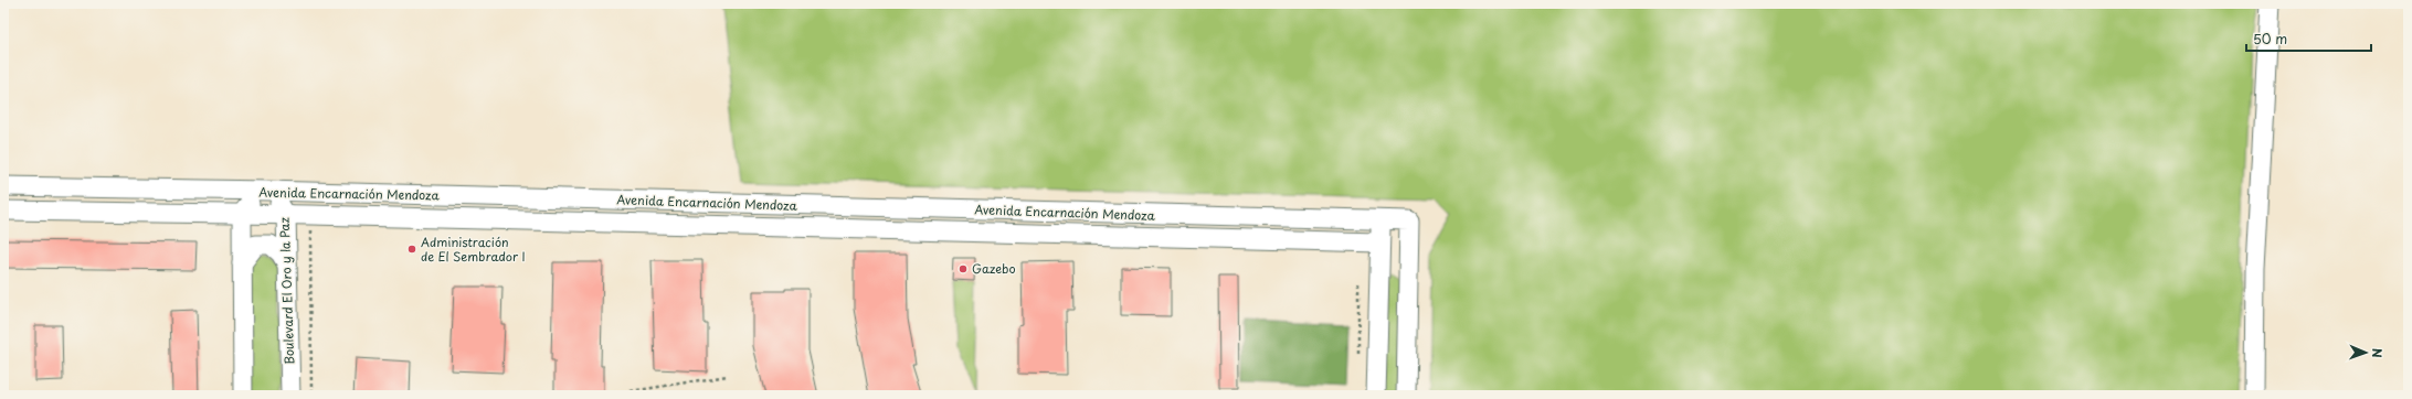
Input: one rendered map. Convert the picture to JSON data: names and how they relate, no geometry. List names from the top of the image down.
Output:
{
  "streets": {
    "street": ["Avenida Encarnación Mendoza", "Boulevard El Oro y la Paz"]
  },
  "crossings": [
    ["Avenida Encarnación Mendoza", "Boulevard El Oro y la Paz"]
  ],
  "places": ["Administración de El Sembrador I", "Gazebo"],
  "scale_bar": "50 m",
  "north": "right"
}
